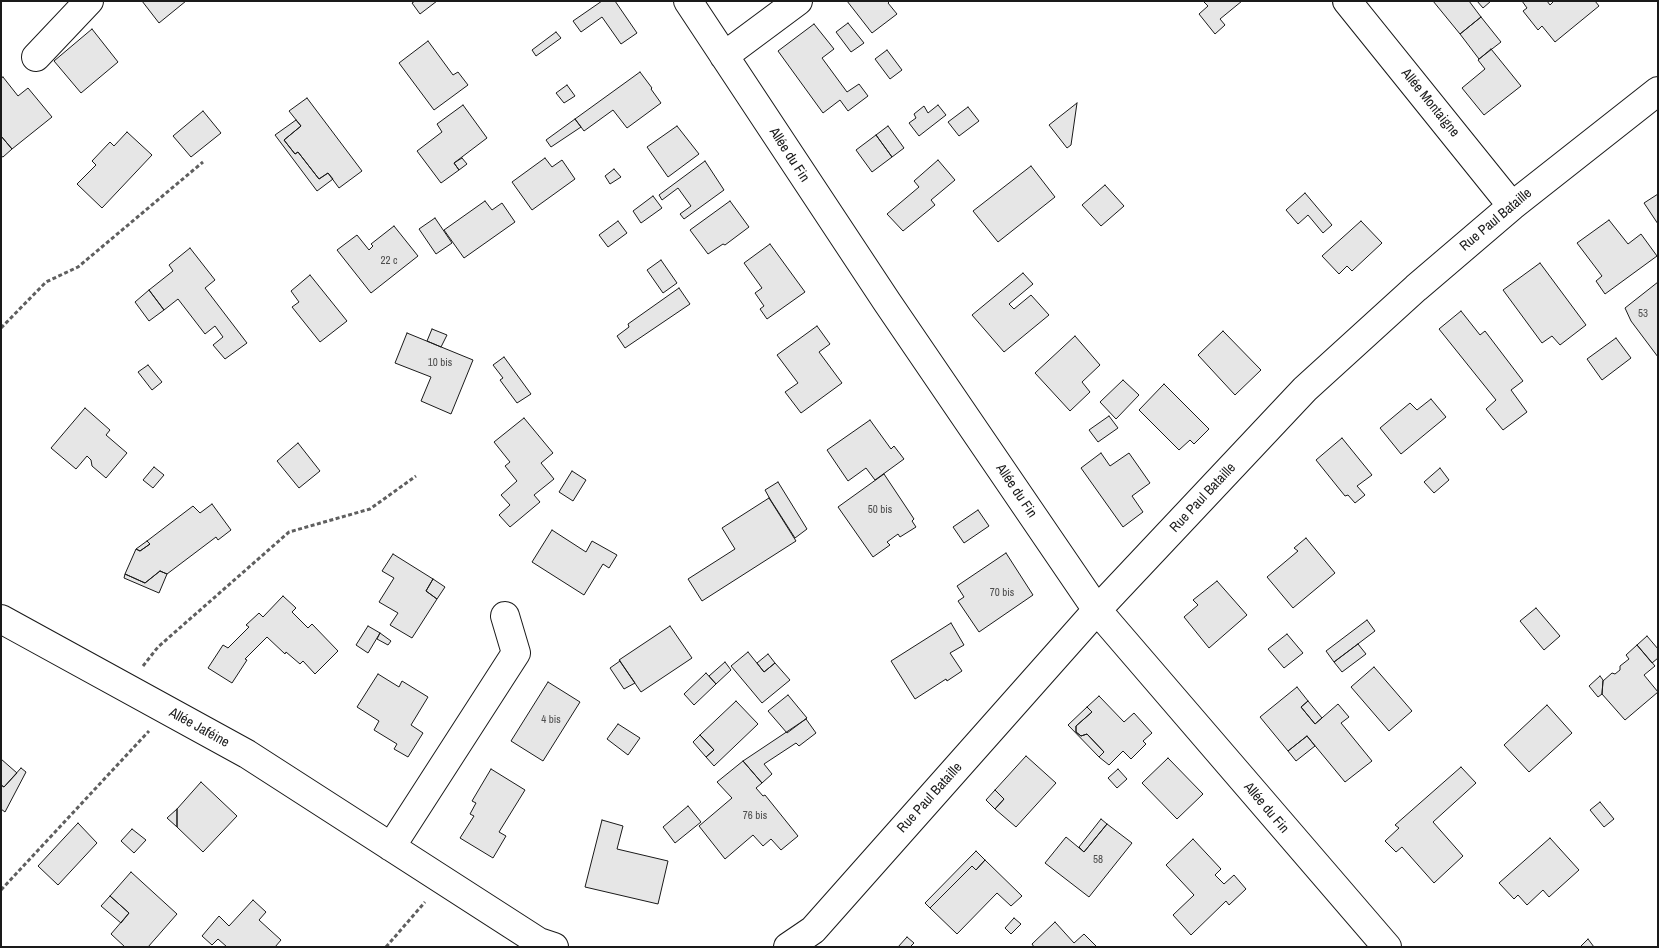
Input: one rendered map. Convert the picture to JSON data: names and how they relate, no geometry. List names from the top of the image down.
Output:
{
  "streets": {
    "street": [
      "Allée Montaigne",
      "Allée du Fin",
      "Rue Paul Bataille",
      "Allée Jaféine"
    ]
  },
  "crossings": [
    ["Allée Montaigne", "Rue Paul Bataille"],
    ["Allée du Fin", "Rue Paul Bataille"]
  ],
  "house_numbers": [
    "22 c",
    "53",
    "10 bis",
    "50 bis",
    "70 bis",
    "4 bis",
    "76 bis",
    "58"
  ]
}
